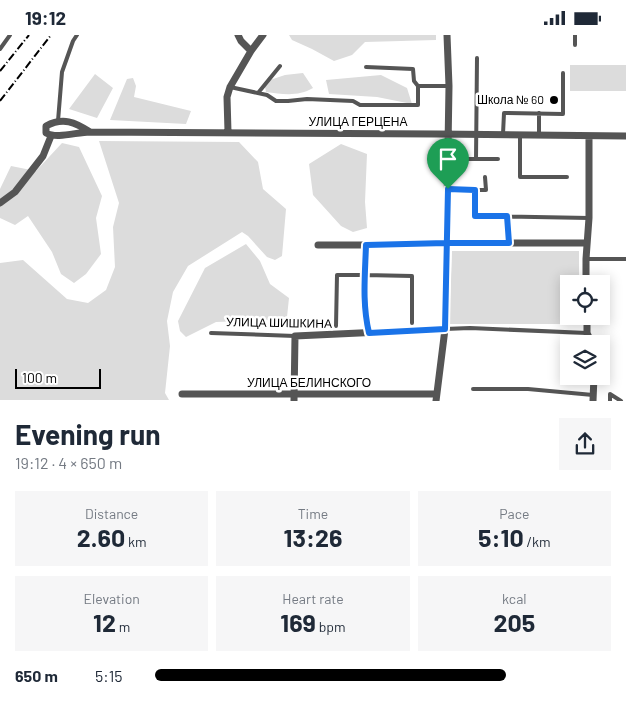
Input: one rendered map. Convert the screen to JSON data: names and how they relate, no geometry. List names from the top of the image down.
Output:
{
  "streets": {
    "street": ["УЛИЦА ГЕРЦЕНА", "УЛИЦА ШИШКИНА", "УЛИЦА БЕЛИНСКОГО"]
  },
  "places": ["Школа № 60"],
  "scale_bar": "100 m",
  "page": {
    "status": "19:12",
    "scale": "100 m",
    "heading": ["Evening run", "19:12 · 4 × 650 m"],
    "stats": [
      ["Distance", "2.60 km"],
      ["Time", "13:26"],
      ["Pace", "5:10 /km"],
      ["Elevation", "12 m"],
      ["Heart rate", "169 bpm"],
      ["kcal", "205"]
    ],
    "list": [
      {
        "name": "650 m",
        "note": "5:15"
      }
    ]
  }
}
